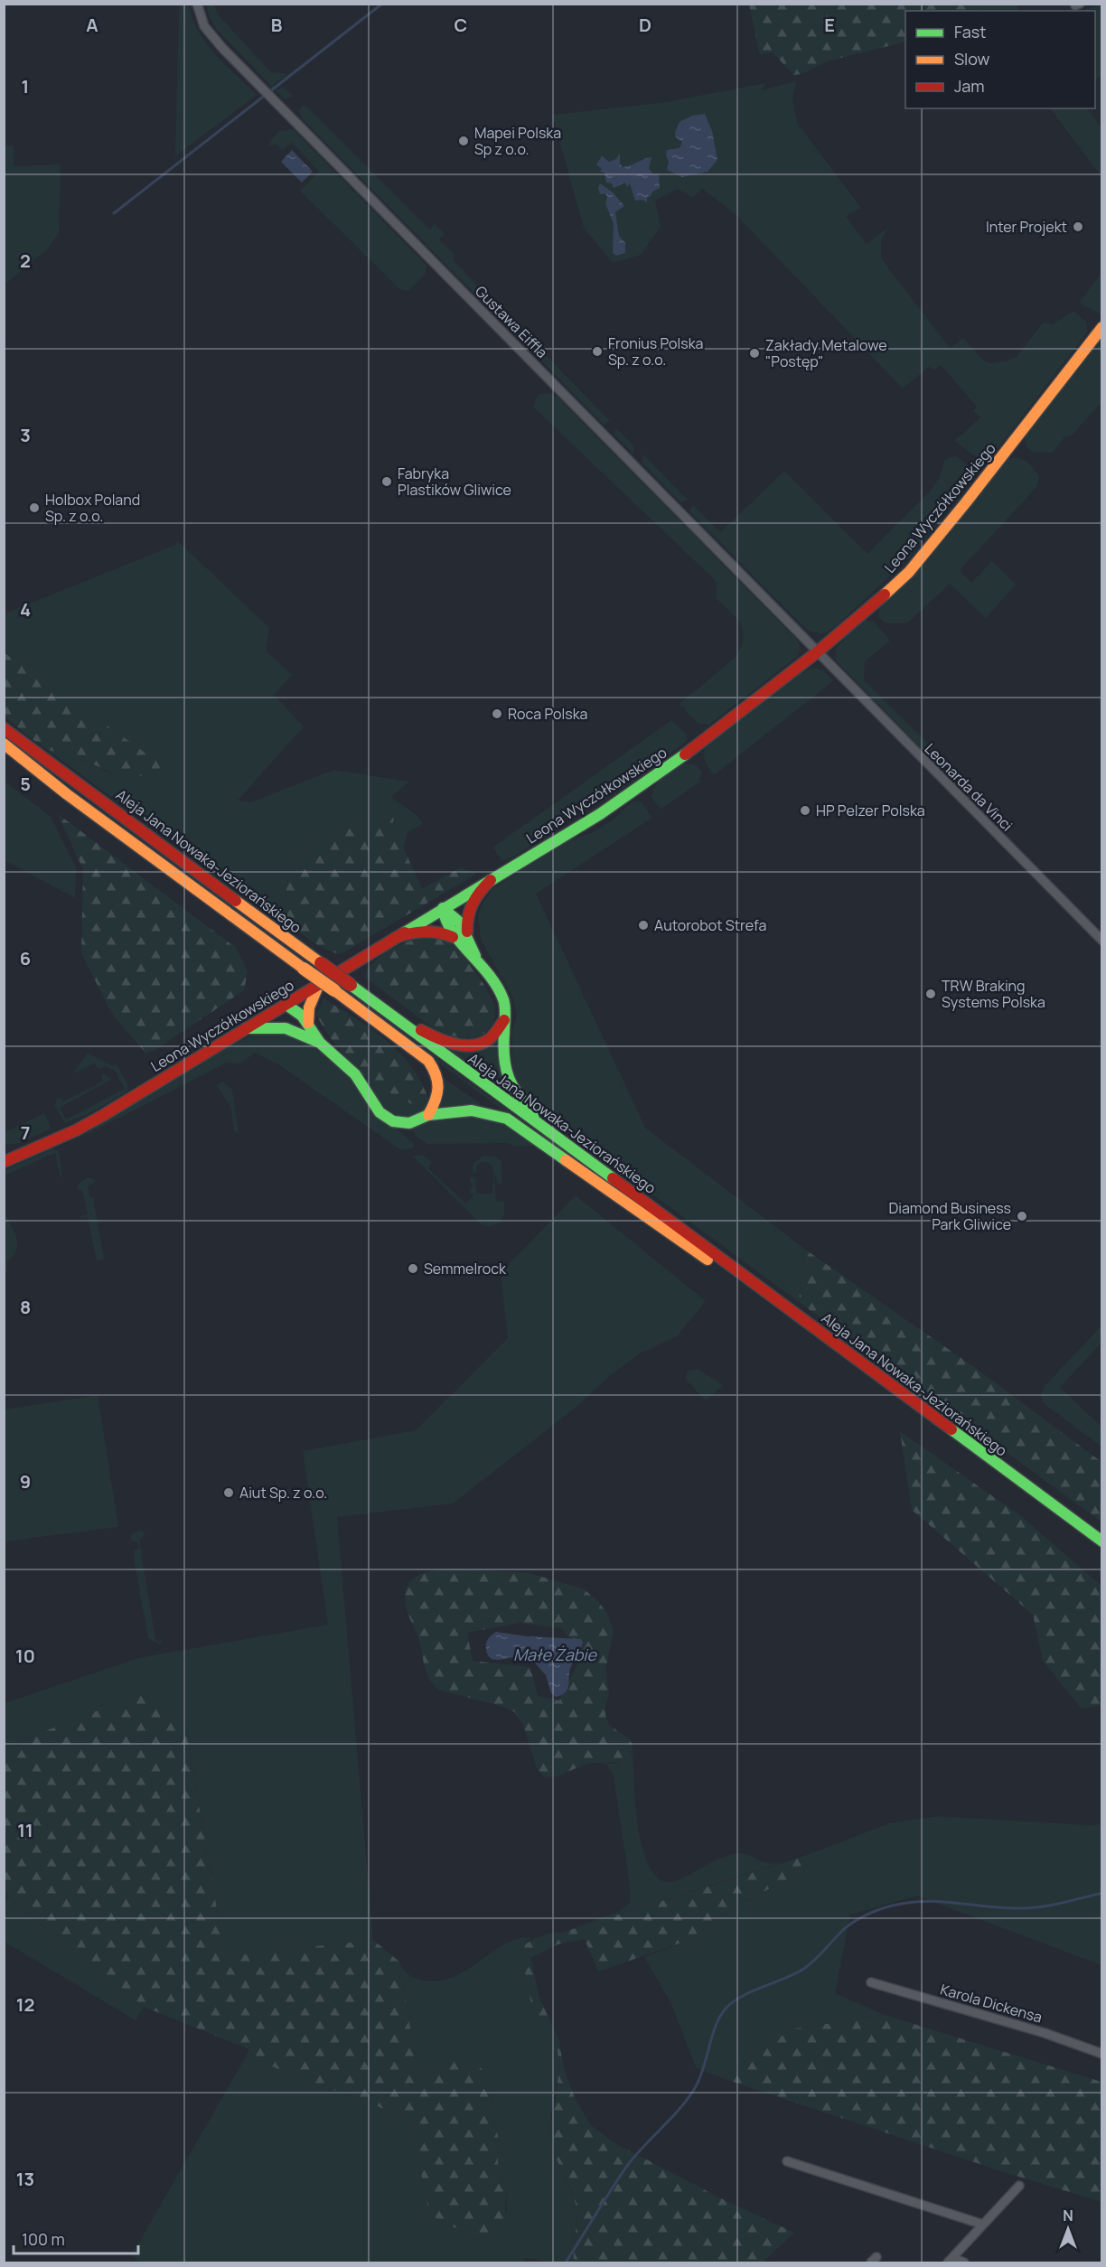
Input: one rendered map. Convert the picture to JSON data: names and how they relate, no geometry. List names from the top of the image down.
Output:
{
  "streets": {
    "main road": ["Leona Wyczółkowskiego", "Aleja Jana Nowaka-Jeziorańskiego"],
    "street": ["Gustawa Eiffla", "Leonarda da Vinci", "Karola Dickensa"]
  },
  "crossings": [
    ["Gustawa Eiffla", "Leona Wyczółkowskiego"],
    ["Gustawa Eiffla", "Leonarda da Vinci"],
    ["Leona Wyczółkowskiego", "Leonarda da Vinci"]
  ],
  "water": ["Małe Żabie"],
  "places": [
    "Mapei Polska Sp z o.o.",
    "Inter Projekt",
    "Fronius Polska Sp. z o.o.",
    "Zakłady Metalowe \"Postęp\"",
    "Fabryka Plastików Gliwice",
    "Holbox Poland Sp. z o.o.",
    "Roca Polska",
    "HP Pelzer Polska",
    "Autorobot Strefa",
    "TRW Braking Systems Polska",
    "Diamond Business Park Gliwice",
    "Semmelrock",
    "Aiut Sp. z o.o."
  ],
  "legend": ["Fast", "Slow", "Jam"],
  "scale_bar": "100 m",
  "north": "top",
  "grid": {
    "columns": [
      "A",
      "B",
      "C",
      "D",
      "E"
    ],
    "rows": [
      "1",
      "2",
      "3",
      "4",
      "5",
      "6",
      "7",
      "8",
      "9",
      "10",
      "11",
      "12",
      "13"
    ]
  }
}
